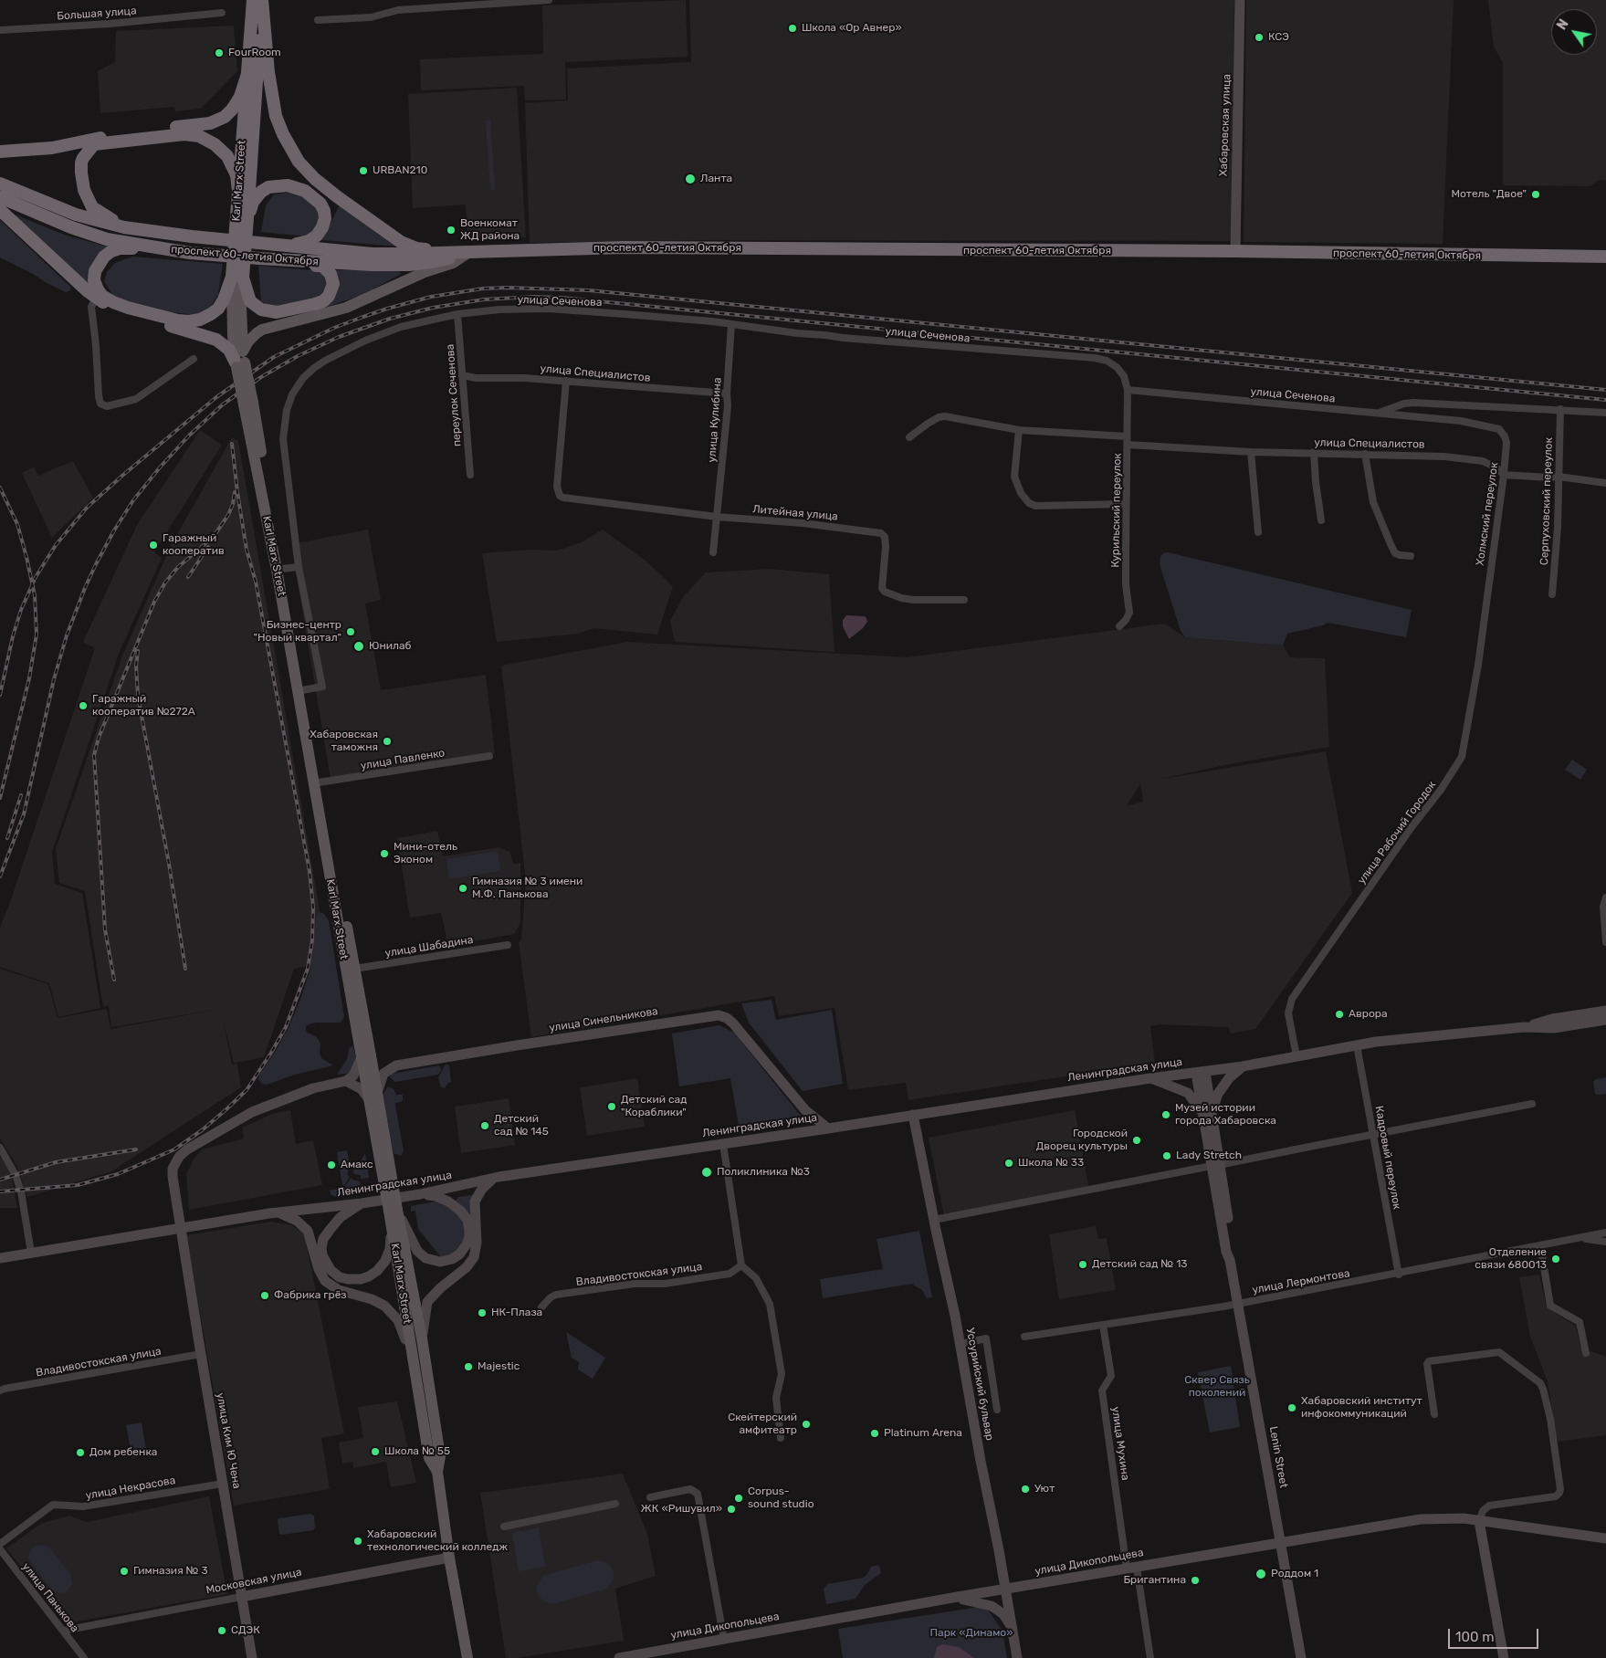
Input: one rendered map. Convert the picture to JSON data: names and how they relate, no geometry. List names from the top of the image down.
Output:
{
  "streets": {
    "highway": ["Karl Marx Street", "проспект 60-летия Октября"],
    "main road": [
      "Хабаровская улица",
      "улица Синельникова",
      "Ленинградская улица",
      "Уссурийский бульвар",
      "улица Ким Ю Чена",
      "Lenin Street",
      "улица Дикопольцева",
      "Московская улица"
    ],
    "street": [
      "Большая улица",
      "улица Сеченова",
      "улица Специалистов",
      "переулок Сеченова",
      "улица Кулибина",
      "Серпуховский переулок",
      "Курильский переулок",
      "Литейная улица",
      "Холмский переулок",
      "улица Павленко",
      "улица Рабочий Городок",
      "улица Шабадина",
      "Кадровый переулок",
      "Владивостокская улица",
      "улица Лермонтова",
      "улица Мухина",
      "улица Некрасова",
      "улица Панькова"
    ]
  },
  "crossings": [
    ["Хабаровская улица", "проспект 60-летия Октября"],
    ["Karl Marx Street", "улица Сеченова"],
    ["Karl Marx Street", "улица Павленко"],
    ["Karl Marx Street", "улица Шабадина"],
    ["Karl Marx Street", "Московская улица"],
    ["улица Сеченова", "переулок Сеченова"],
    ["улица Сеченова", "улица Кулибина"],
    ["улица Сеченова", "Серпуховский переулок"],
    ["улица Сеченова", "Курильский переулок"],
    ["улица Сеченова", "Холмский переулок"],
    ["улица Специалистов", "переулок Сеченова"],
    ["улица Специалистов", "улица Кулибина"],
    ["улица Специалистов", "Курильский переулок"],
    ["улица Специалистов", "Литейная улица"],
    ["улица Специалистов", "Холмский переулок"],
    ["улица Кулибина", "Литейная улица"],
    ["Холмский переулок", "улица Рабочий Городок"],
    ["улица Рабочий Городок", "Ленинградская улица"],
    ["улица Синельникова", "Ленинградская улица"],
    ["Ленинградская улица", "Кадровый переулок"],
    ["Ленинградская улица", "Уссурийский бульвар"],
    ["Ленинградская улица", "улица Ким Ю Чена"],
    ["Ленинградская улица", "Lenin Street"],
    ["Кадровый переулок", "улица Лермонтова"],
    ["Владивостокская улица", "улица Ким Ю Чена"],
    ["улица Лермонтова", "улица Мухина"],
    ["улица Лермонтова", "Lenin Street"],
    ["Уссурийский бульвар", "улица Дикопольцева"],
    ["улица Ким Ю Чена", "улица Некрасова"],
    ["улица Ким Ю Чена", "Московская улица"],
    ["улица Мухина", "улица Дикопольцева"],
    ["Lenin Street", "улица Дикопольцева"],
    ["Московская улица", "улица Панькова"]
  ],
  "parks": ["Сквер Связь поколений", "Парк «Динамо»"],
  "places": [
    "Школа «Ор Авнер»",
    "КСЭ",
    "FourRoom",
    "URBAN210",
    "Ланта",
    "Мотель \"Двое\"",
    "Военкомат ЖД района",
    "Гаражный кооператив",
    "Бизнес-центр \"Новый квартал\"",
    "Юнилаб",
    "Гаражный кооператив №272А",
    "Хабаровская таможня",
    "Мини-отель Эконом",
    "Гимназия № 3 имени М.Ф. Панькова",
    "Аврора",
    "Детский сад \"Кораблики\"",
    "Музей истории города Хабаровска",
    "Детский сад № 145",
    "Городской Дворец культуры",
    "Lady Stretch",
    "Школа № 33",
    "Амакс",
    "Поликлиника №3",
    "Отделение связи 680013",
    "Детский сад № 13",
    "Фабрика грёз",
    "НК-Плаза",
    "Majestic",
    "Хабаровский институт инфокоммуникаций",
    "Скейтерский амфитеатр",
    "Platinum Arena",
    "Школа № 55",
    "Дом ребенка",
    "Уют",
    "Corpus- sound studio",
    "ЖК «Ришувил»",
    "Хабаровский технологический колледж",
    "Гимназия № 3",
    "Роддом 1",
    "Бригантина",
    "СДЭК"
  ],
  "scale_bar": "100 m",
  "north": "top left"
}
